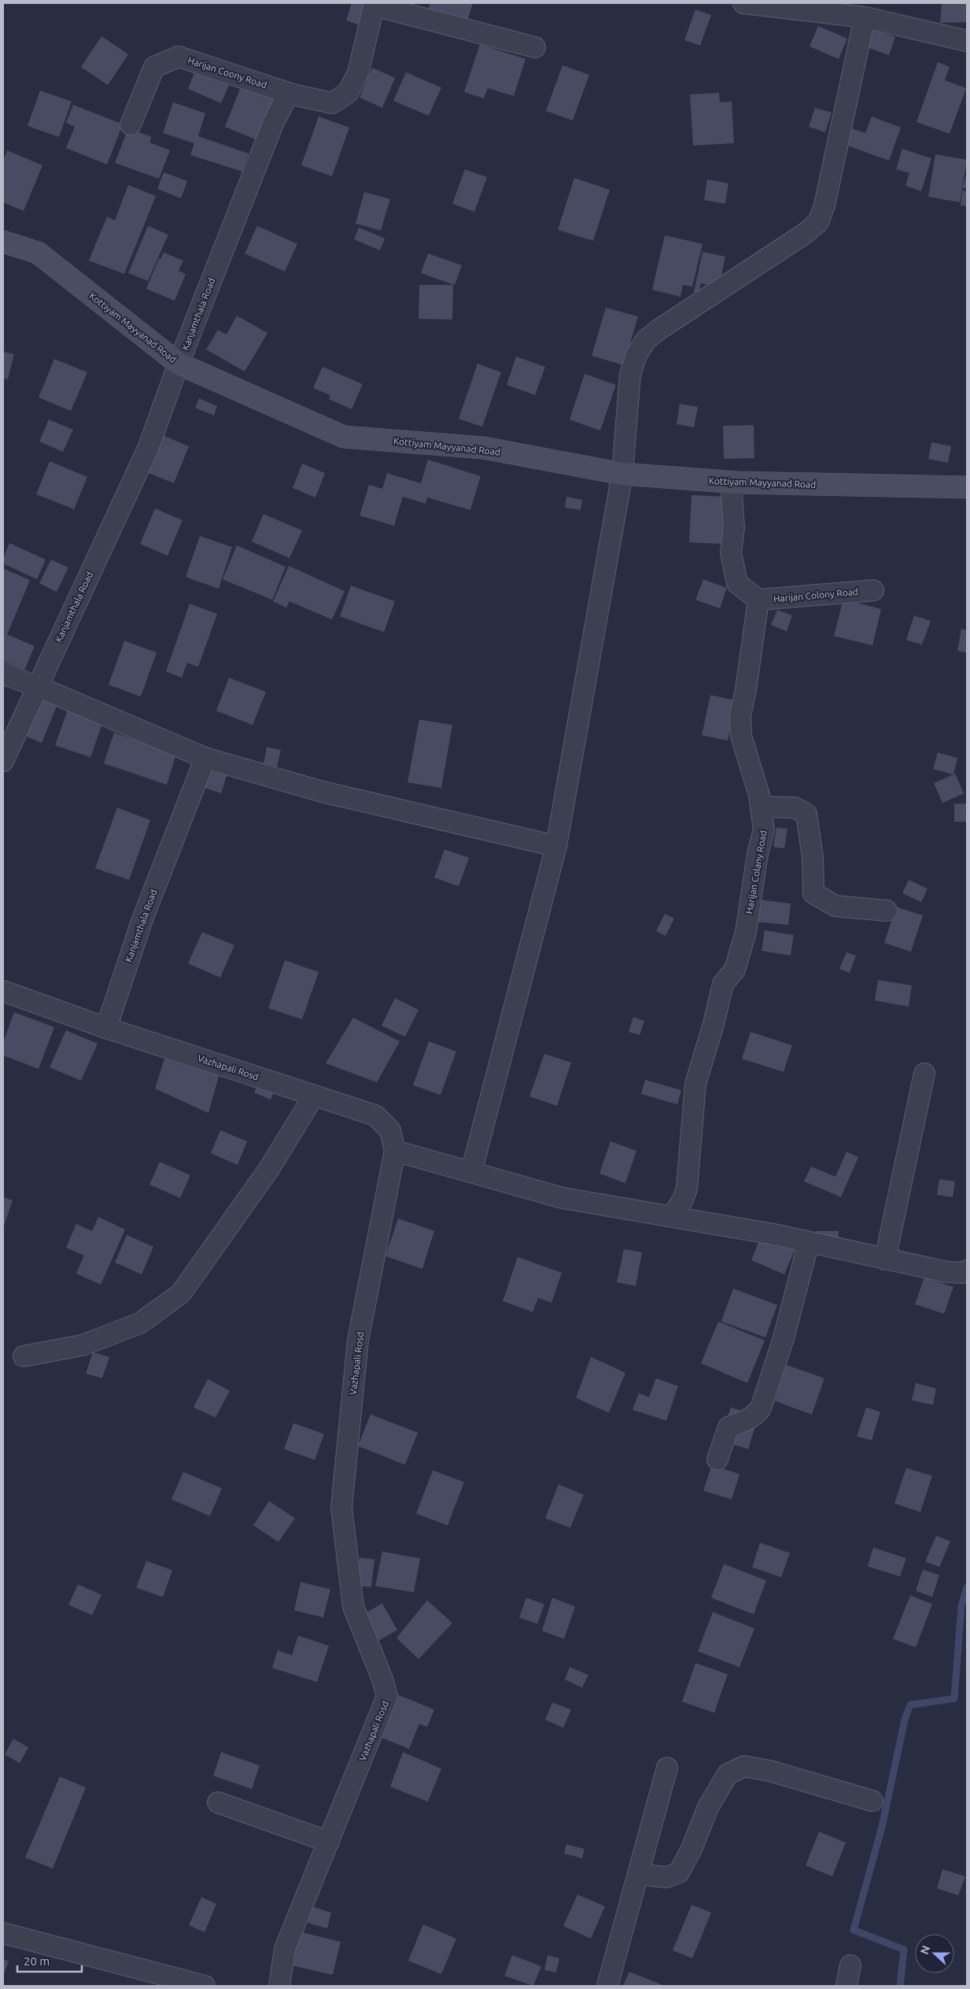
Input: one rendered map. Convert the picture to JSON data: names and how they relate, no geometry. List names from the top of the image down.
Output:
{
  "streets": {
    "street": [
      "Harijan Coony Road",
      "Kanjamthala Road",
      "Kottiyam Mayyanad Road",
      "Harijan Colony Road",
      "Harijan Colany Road",
      "Vazhapali Rosd"
    ]
  },
  "crossings": [
    ["Harijan Coony Road", "Kanjamthala Road"],
    ["Kanjamthala Road", "Kottiyam Mayyanad Road"],
    ["Kanjamthala Road", "Vazhapali Rosd"],
    ["Harijan Colony Road", "Harijan Colany Road"]
  ],
  "scale_bar": "20 m",
  "north": "left"
}
